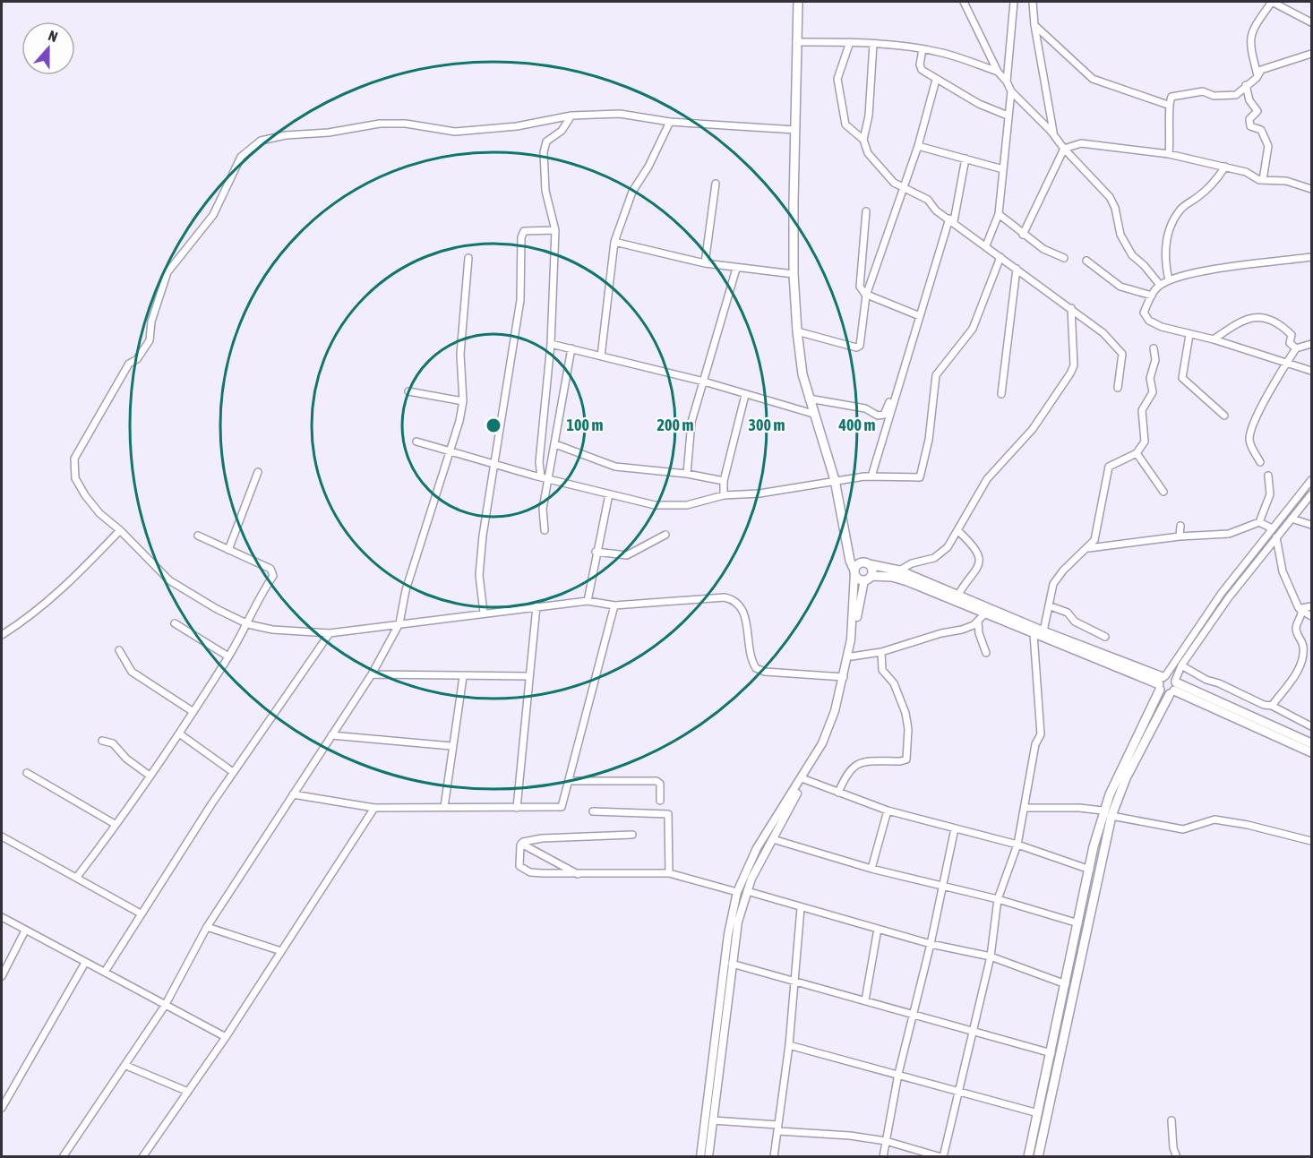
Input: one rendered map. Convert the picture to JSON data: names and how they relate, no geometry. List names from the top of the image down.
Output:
{
  "north": "top",
  "rings": [
    "100 m",
    "200 m",
    "300 m",
    "400 m"
  ]
}
